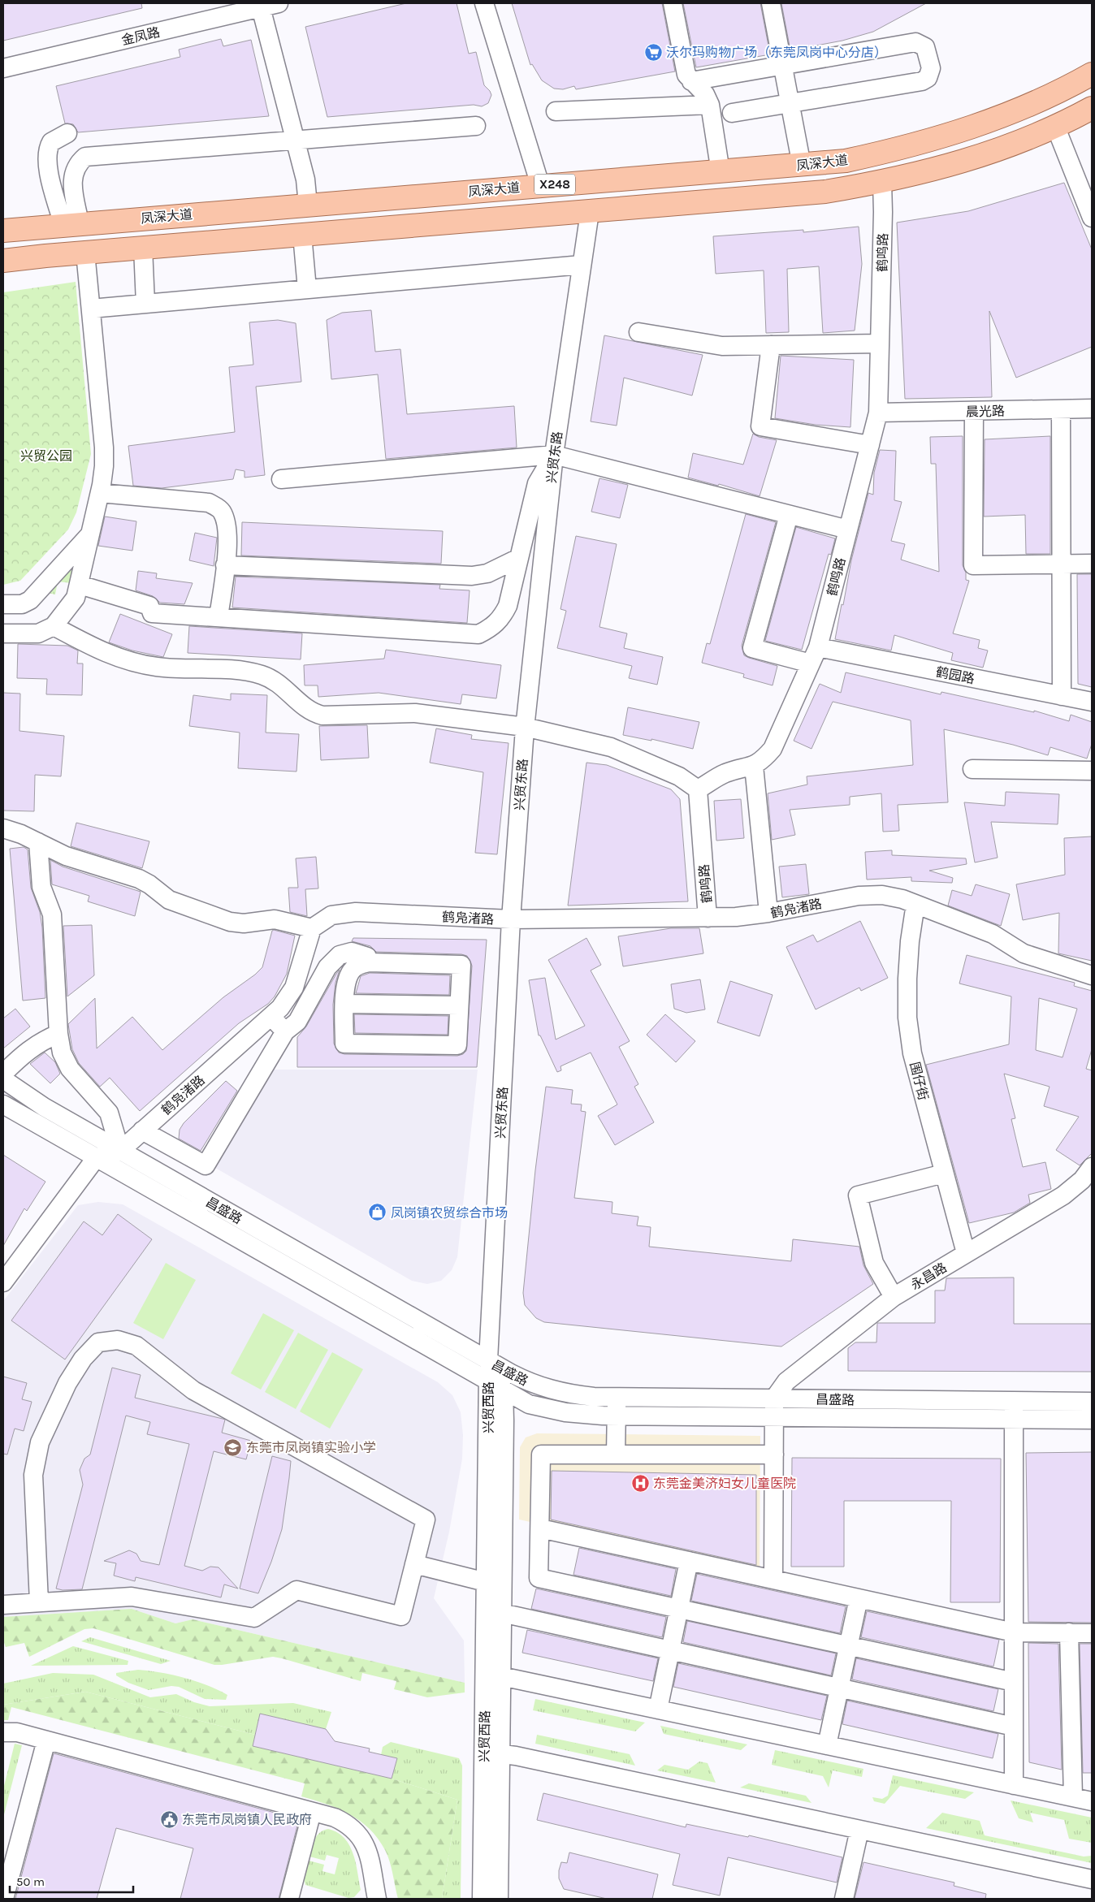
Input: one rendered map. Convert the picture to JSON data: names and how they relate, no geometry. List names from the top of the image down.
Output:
{
  "streets": {
    "main road": ["凤深大道", "X248"],
    "street": [
      "金凤路",
      "鹤鸣路",
      "晨光路",
      "兴贸东路",
      "鹤园路",
      "鹤凫渚路",
      "围仔街",
      "昌盛路",
      "永昌路",
      "兴贸西路"
    ]
  },
  "crossings": [
    ["X248", "鹤鸣路"],
    ["X248", "兴贸东路"],
    ["鹤鸣路", "晨光路"],
    ["鹤鸣路", "鹤园路"],
    ["鹤鸣路", "鹤凫渚路"],
    ["兴贸东路", "鹤凫渚路"],
    ["兴贸东路", "昌盛路"],
    ["兴贸东路", "兴贸西路"],
    ["鹤凫渚路", "围仔街"],
    ["鹤凫渚路", "昌盛路"],
    ["围仔街", "永昌路"],
    ["昌盛路", "永昌路"],
    ["昌盛路", "兴贸西路"]
  ],
  "parks": ["兴贸公园"],
  "places": {
    "supermarket": ["沃尔玛购物广场（东莞凤岗中心分店）"],
    "shop": ["凤岗镇农贸综合市场"],
    "school or university": ["东莞市凤岗镇实验小学"],
    "hospital": ["东莞金美济妇女儿童医院"],
    "public building": ["东莞市凤岗镇人民政府"]
  },
  "scale_bar": "50 m"
}
